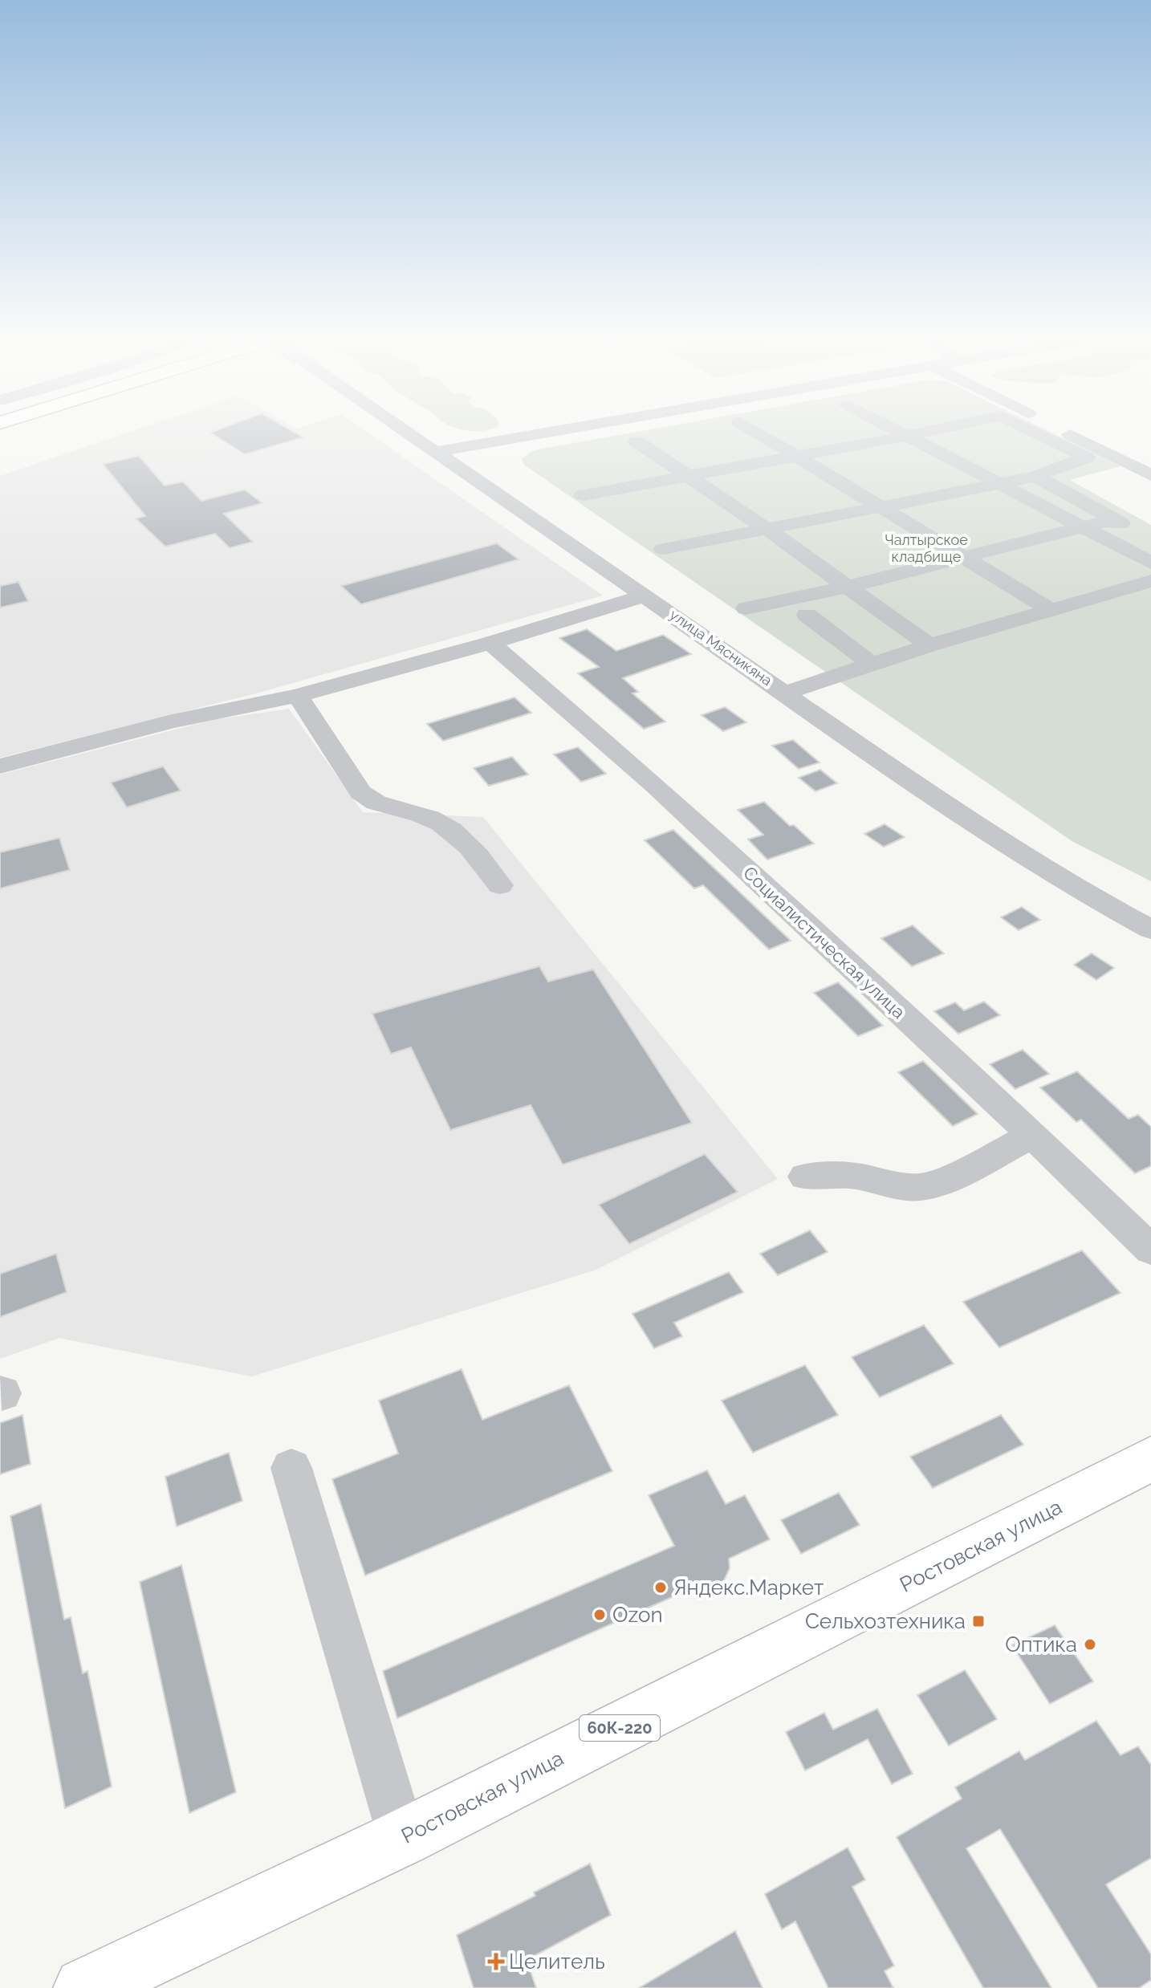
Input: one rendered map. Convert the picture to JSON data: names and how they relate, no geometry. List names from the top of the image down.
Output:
{
  "streets": {
    "main road": ["Ростовская улица", "60К-220"],
    "street": ["улица Мясникяна", "Социалистическая улица"]
  },
  "parks": ["Чалтырское кладбище"],
  "places": {
    "other": ["Яндекс.Маркет", "Ozon", "Оптика"],
    "transit": ["Сельхозтехника"],
    "health": ["Целитель"]
  }
}
